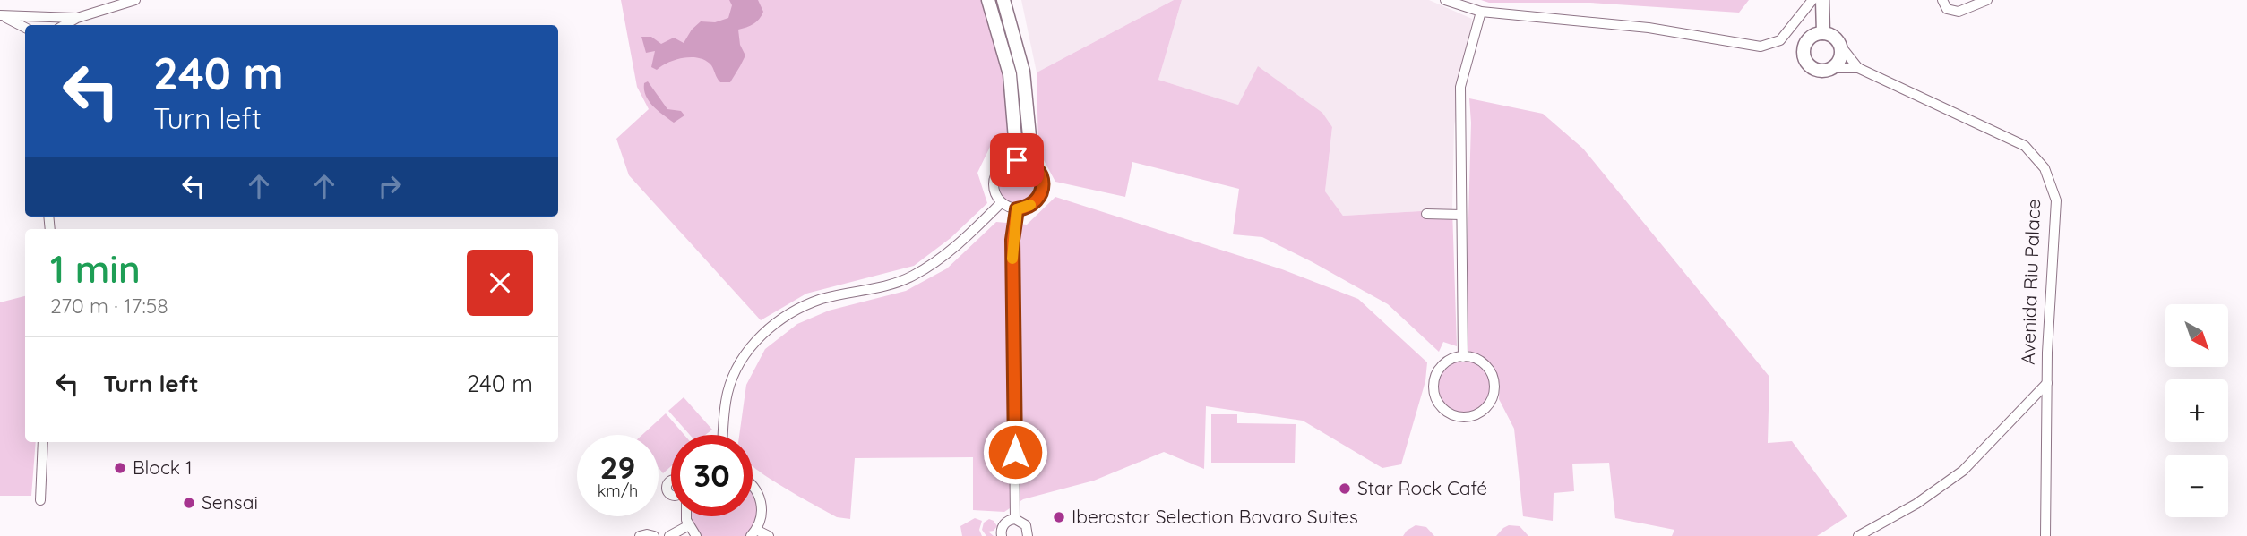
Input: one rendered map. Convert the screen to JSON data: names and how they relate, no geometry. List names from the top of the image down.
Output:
{
  "streets": {
    "street": ["Avenida Riu Palace"]
  },
  "places": [
    "Block 1",
    "Star Rock Café",
    "Sensai",
    "Iberostar Selection Bavaro Suites"
  ],
  "north": "bottom right",
  "page": {
    "turn": ["240 m", "Turn left"],
    "heading": ["1 min", "270 m · 17:58"],
    "map_buttons": ["+", "−"],
    "list": [
      {
        "name": "Turn left",
        "value": "240 m"
      }
    ],
    "speed": "29 km/h",
    "limit": "30"
  }
}
